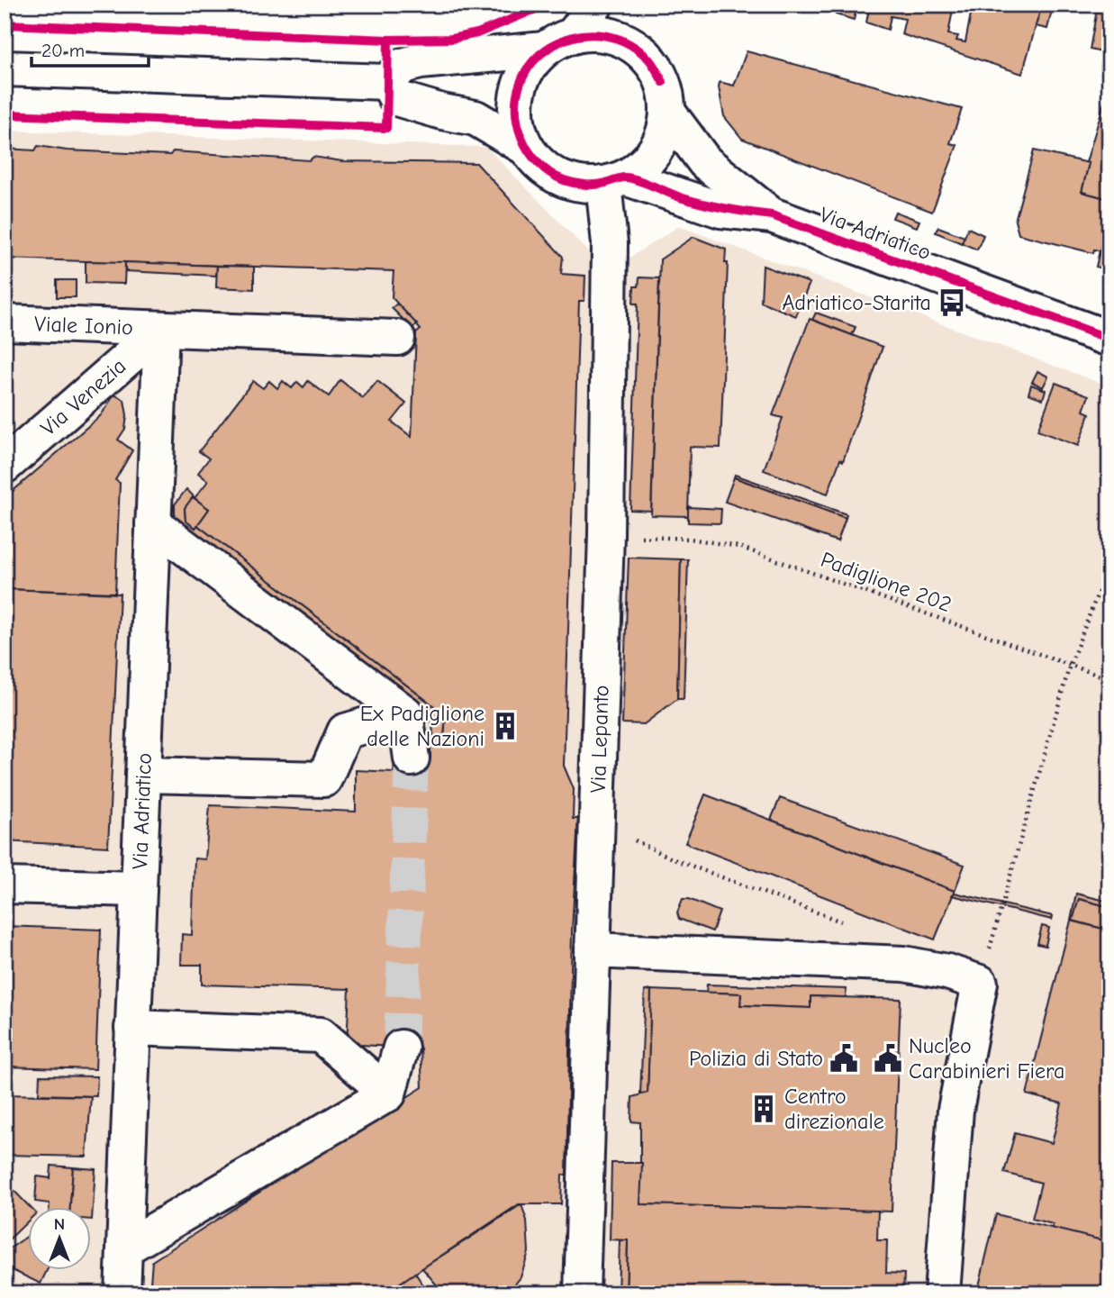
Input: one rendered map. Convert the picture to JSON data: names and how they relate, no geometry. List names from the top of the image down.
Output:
{
  "streets": {
    "main road": [
      "Via Adriatico",
      "Viale Ionio",
      "Via Venezia",
      "Via Lepanto"
    ],
    "path": ["Padiglione 202"]
  },
  "crossings": [
    ["Via Adriatico", "Viale Ionio"],
    ["Via Adriatico", "Via Venezia"],
    ["Via Adriatico", "Via Lepanto"],
    ["Viale Ionio", "Via Venezia"],
    ["Padiglione 202", "Via Lepanto"]
  ],
  "places": {
    "bus stop": ["Adriatico-Starita"],
    "building": ["Ex Padiglione delle Nazioni", "Centro direzionale"],
    "public building": ["Polizia di Stato", "Nucleo Carabinieri Fiera"]
  },
  "scale_bar": "20 m",
  "north": "top"
}
